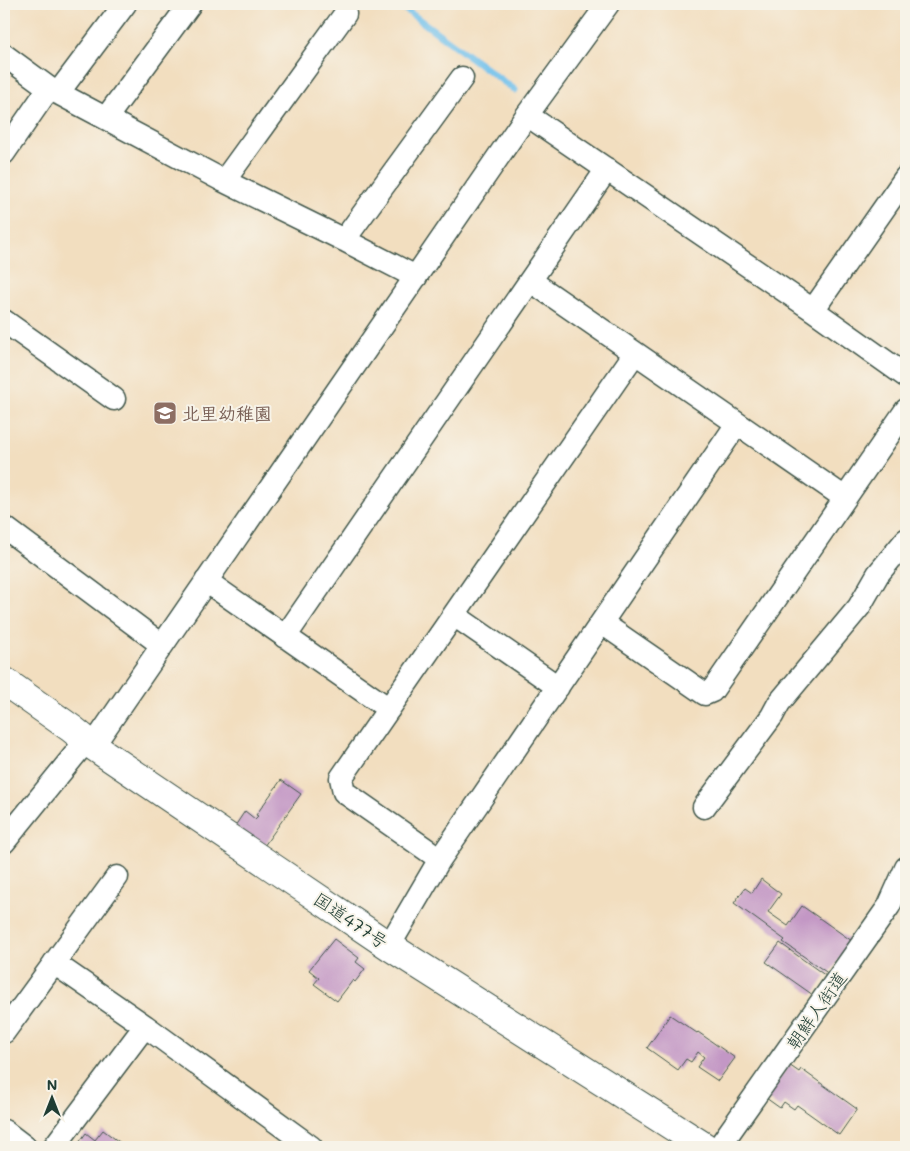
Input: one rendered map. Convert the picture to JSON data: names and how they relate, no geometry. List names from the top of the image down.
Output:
{
  "streets": {
    "highway": ["国道477号"],
    "street": ["朝鮮人街道"]
  },
  "places": {
    "school or university": ["北里幼稚園"]
  },
  "north": "top"
}
